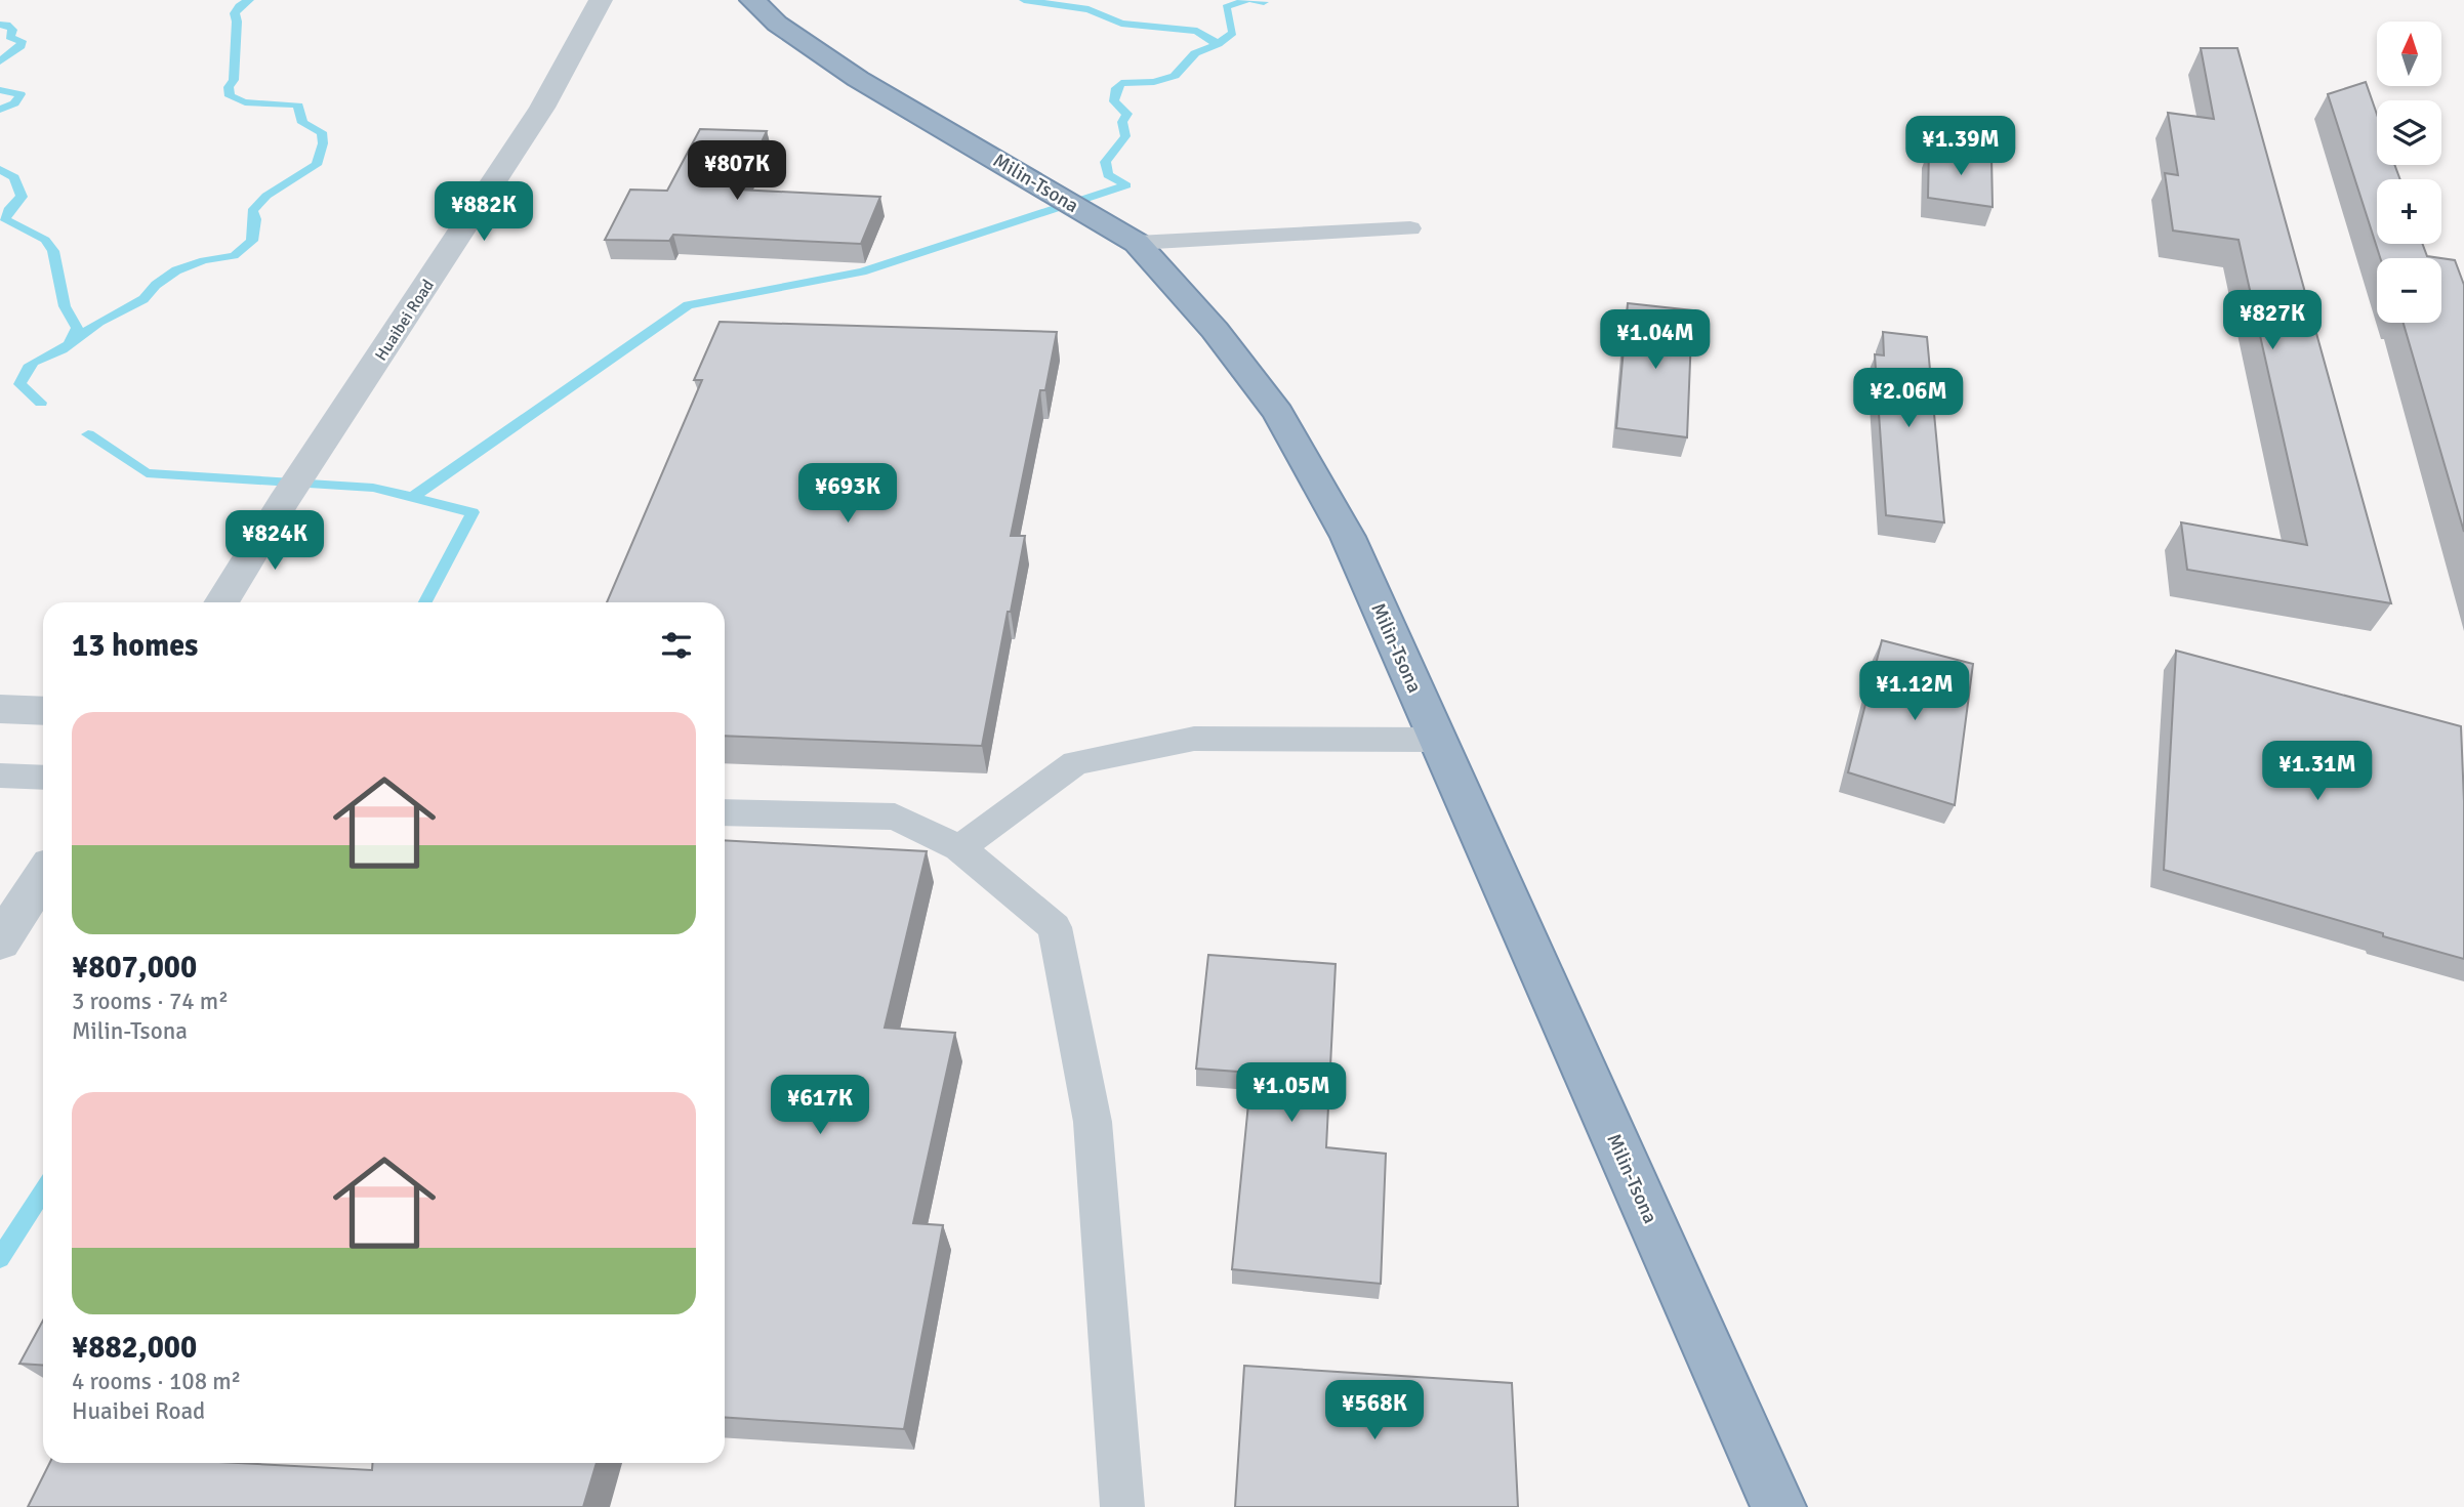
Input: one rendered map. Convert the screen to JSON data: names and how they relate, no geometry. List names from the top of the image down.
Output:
{
  "streets": {
    "highway": ["Milin-Tsona"],
    "street": ["Huaibei Road"]
  },
  "north": "top",
  "page": {
    "map_buttons": ["+", "−"],
    "price": [
      "¥1.39M",
      "¥807K",
      "¥882K",
      "¥827K",
      "¥1.04M",
      "¥2.06M",
      "¥693K",
      "¥824K",
      "¥1.12M",
      "¥1.31M",
      "¥1.05M",
      "¥617K",
      "¥568K"
    ],
    "heading": "13 homes",
    "list": [
      {
        "name": "¥807,000",
        "note": "3 rooms · 74 m² · Milin-Tsona"
      },
      {
        "name": "¥882,000",
        "note": "4 rooms · 108 m² · Huaibei Road"
      }
    ]
  }
}
